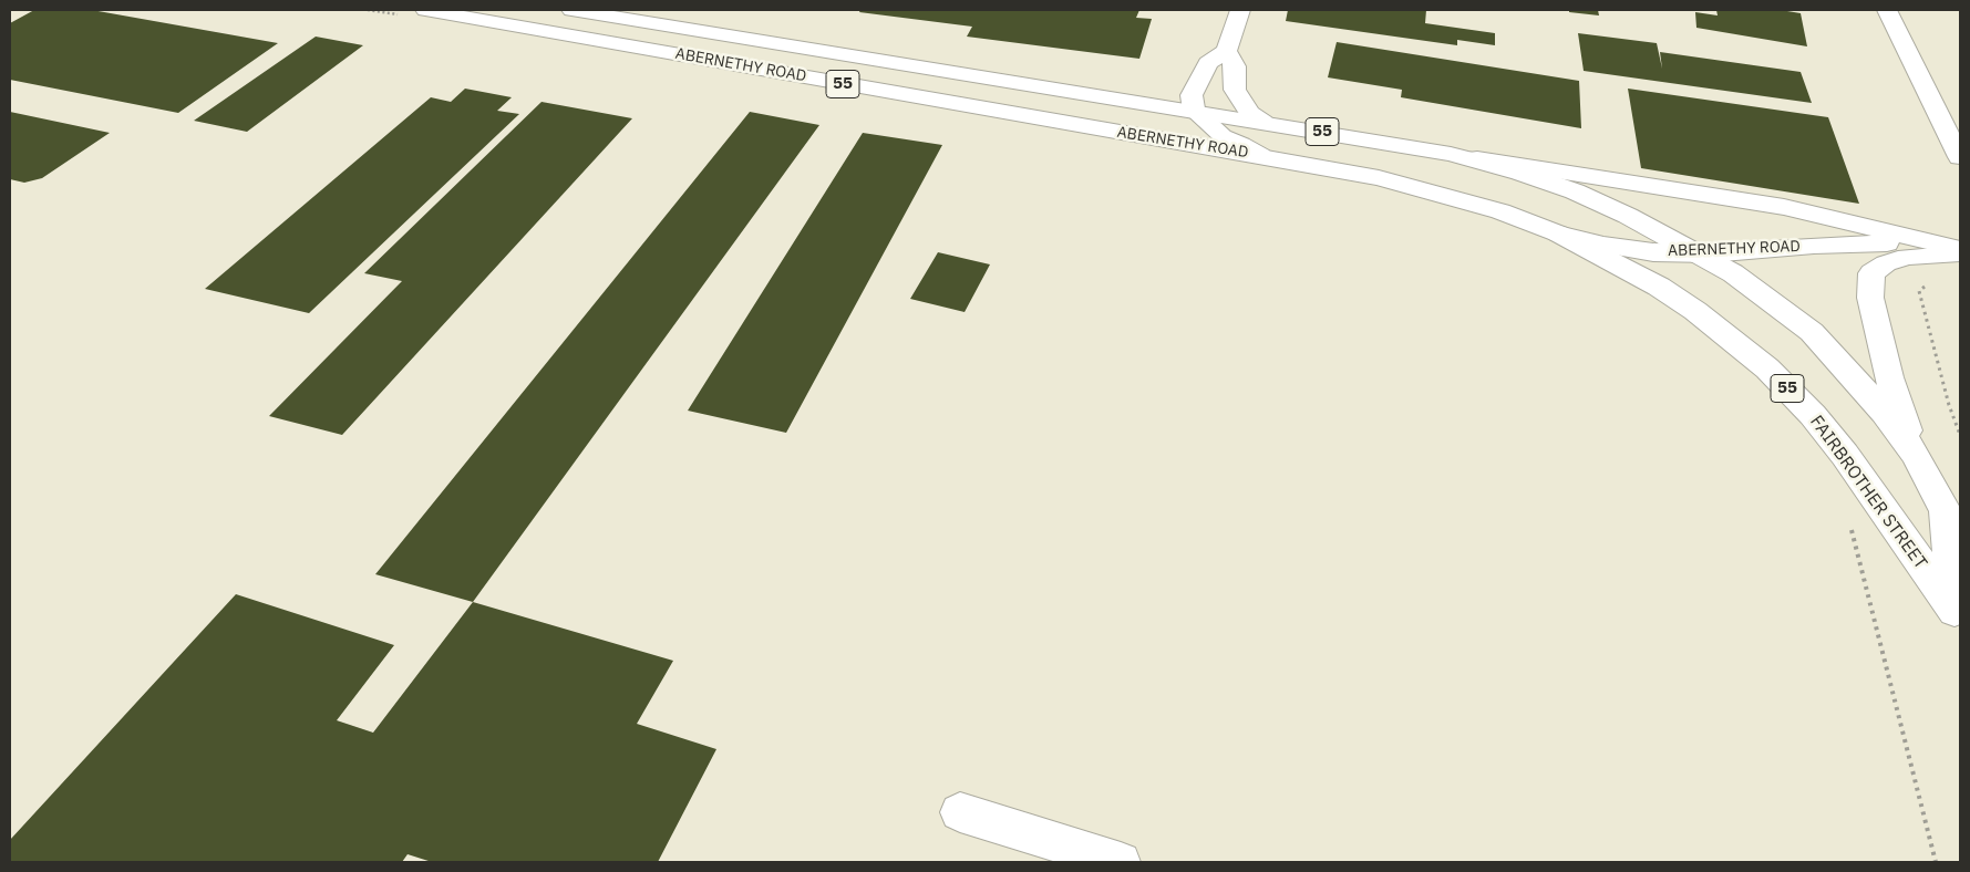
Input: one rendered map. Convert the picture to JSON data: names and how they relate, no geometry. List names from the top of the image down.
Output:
{
  "streets": {
    "main road": ["ABERNETHY ROAD", "55", "FAIRBROTHER STREET"]
  },
  "crossings": [
    ["ABERNETHY ROAD", "FAIRBROTHER STREET"]
  ]
}
